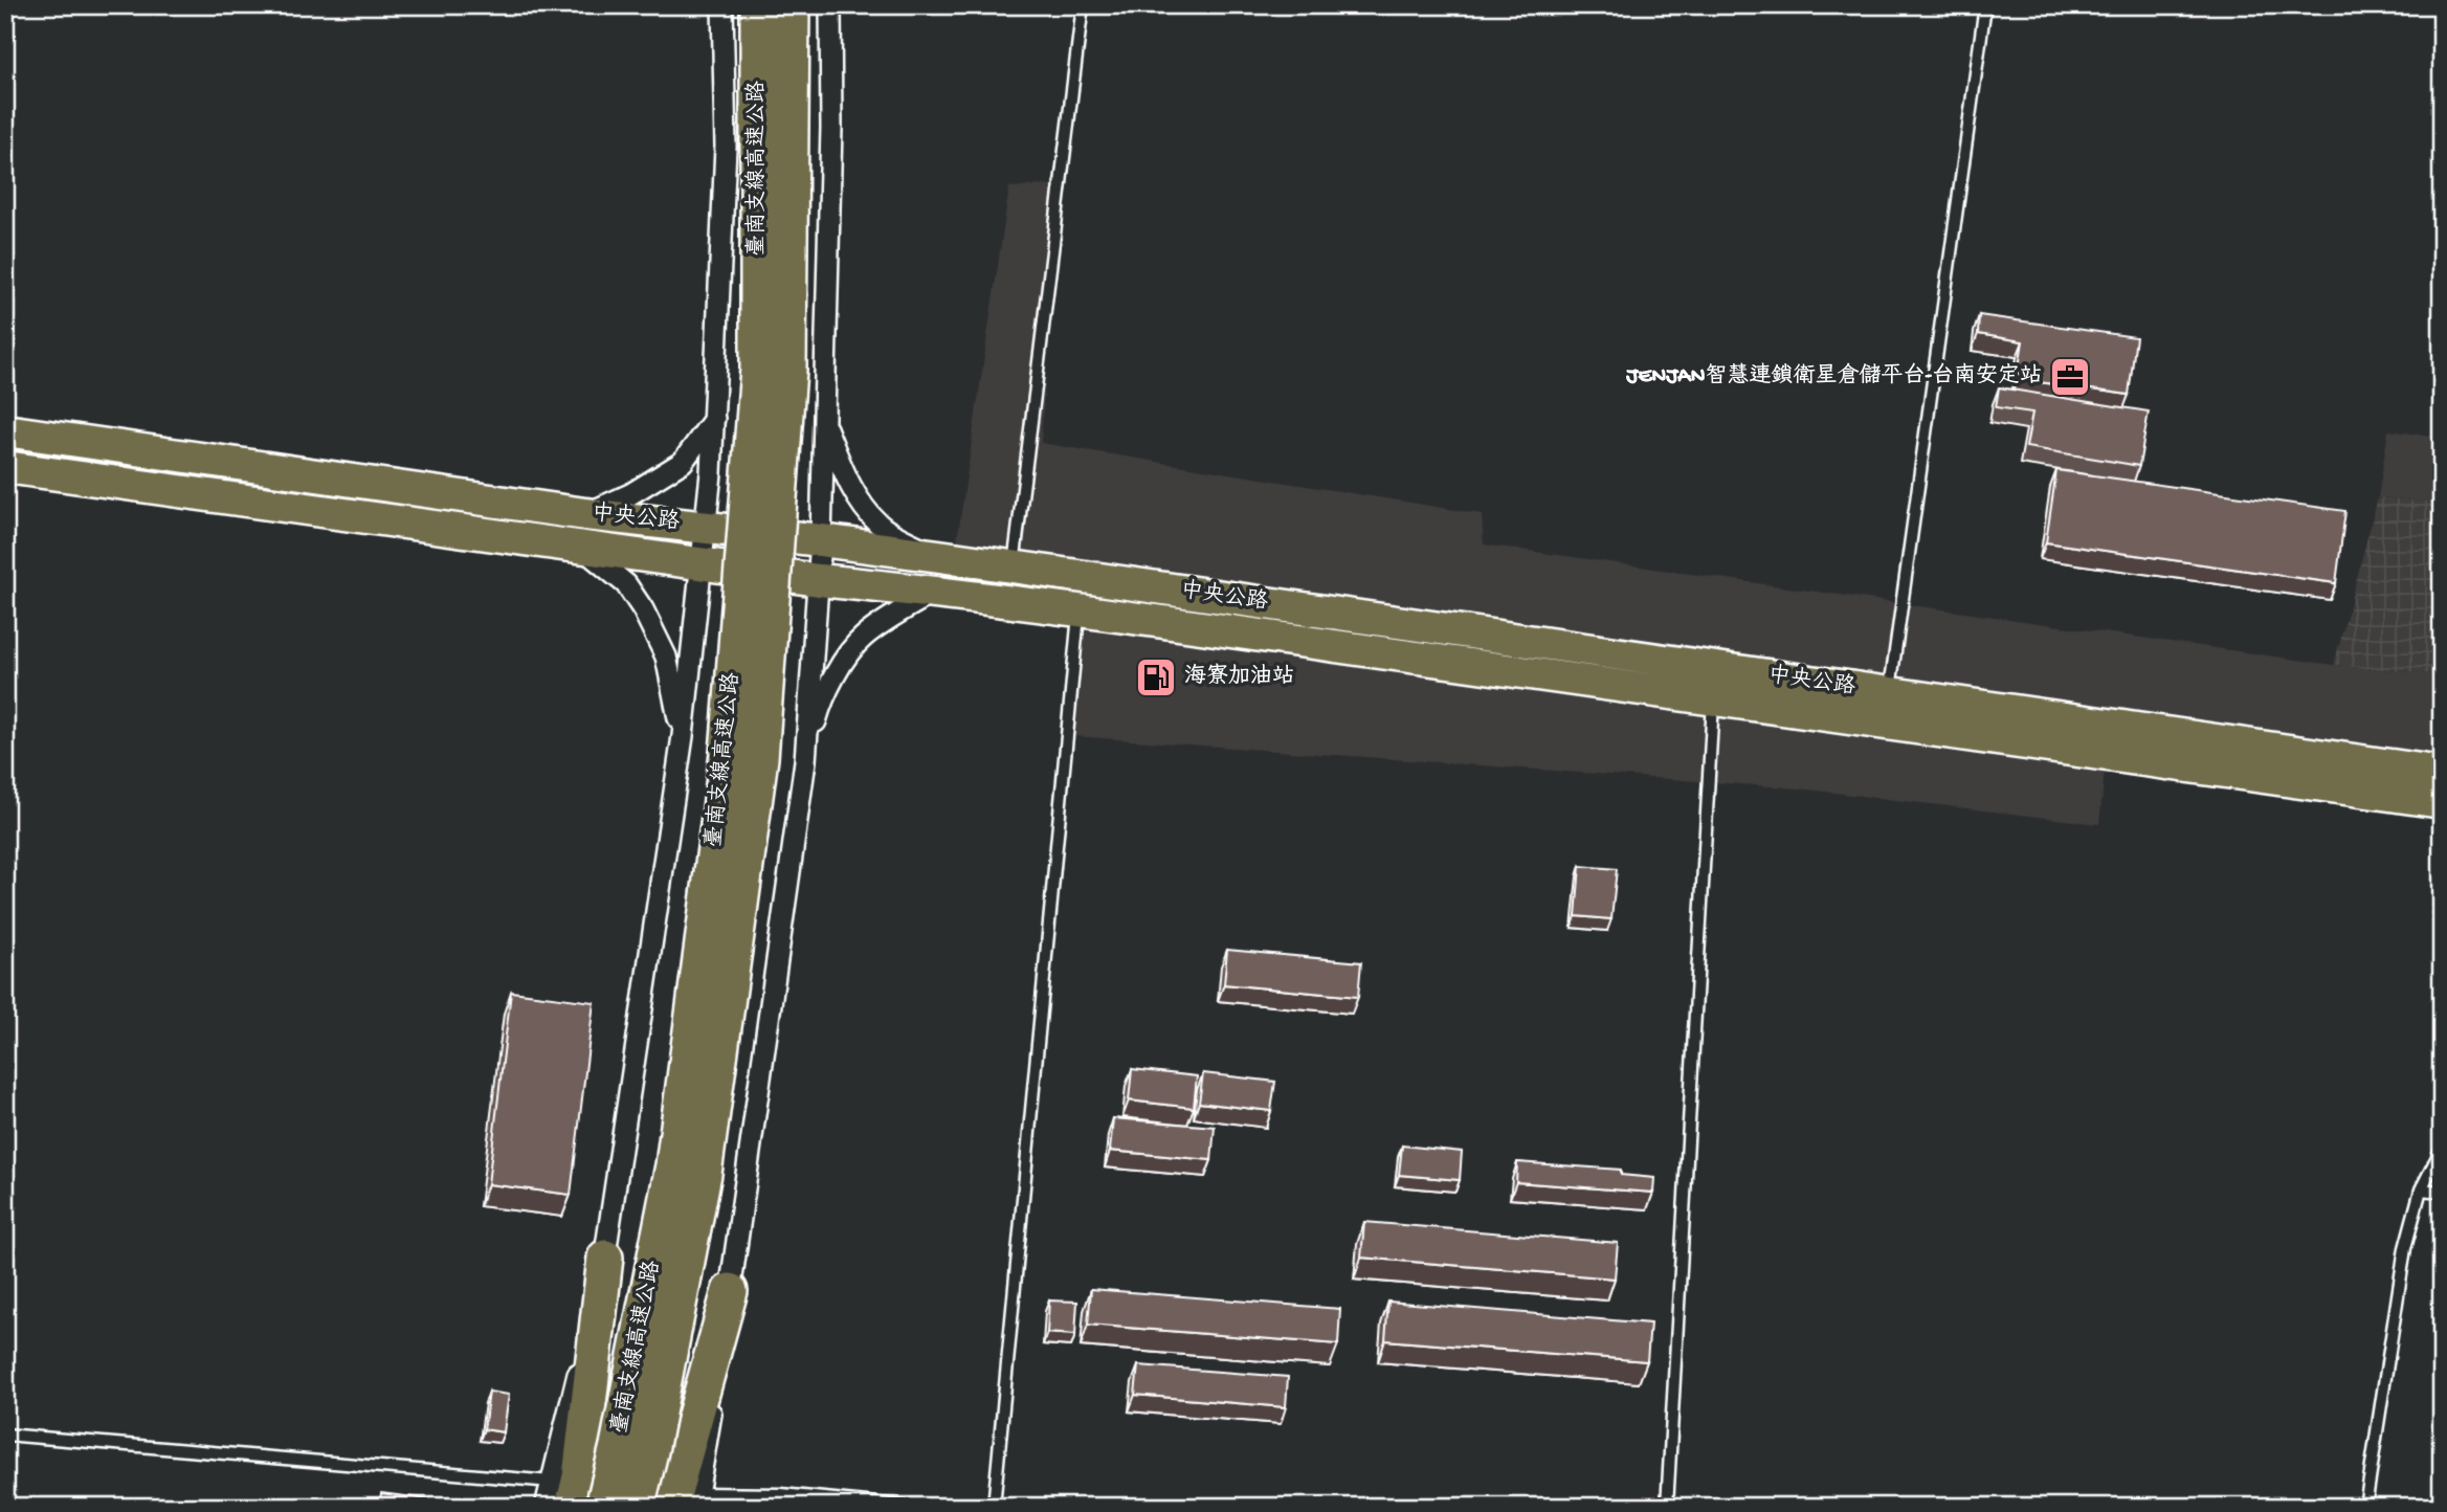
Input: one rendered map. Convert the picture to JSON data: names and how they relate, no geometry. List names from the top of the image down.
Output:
{
  "streets": {
    "highway": ["臺南支線高速公路"],
    "main road": ["中央公路"]
  },
  "places": {
    "office": ["JENJAN智慧連鎖衛星倉儲平台-台南安定站"],
    "fuel station": ["海寮加油站"]
  }
}
